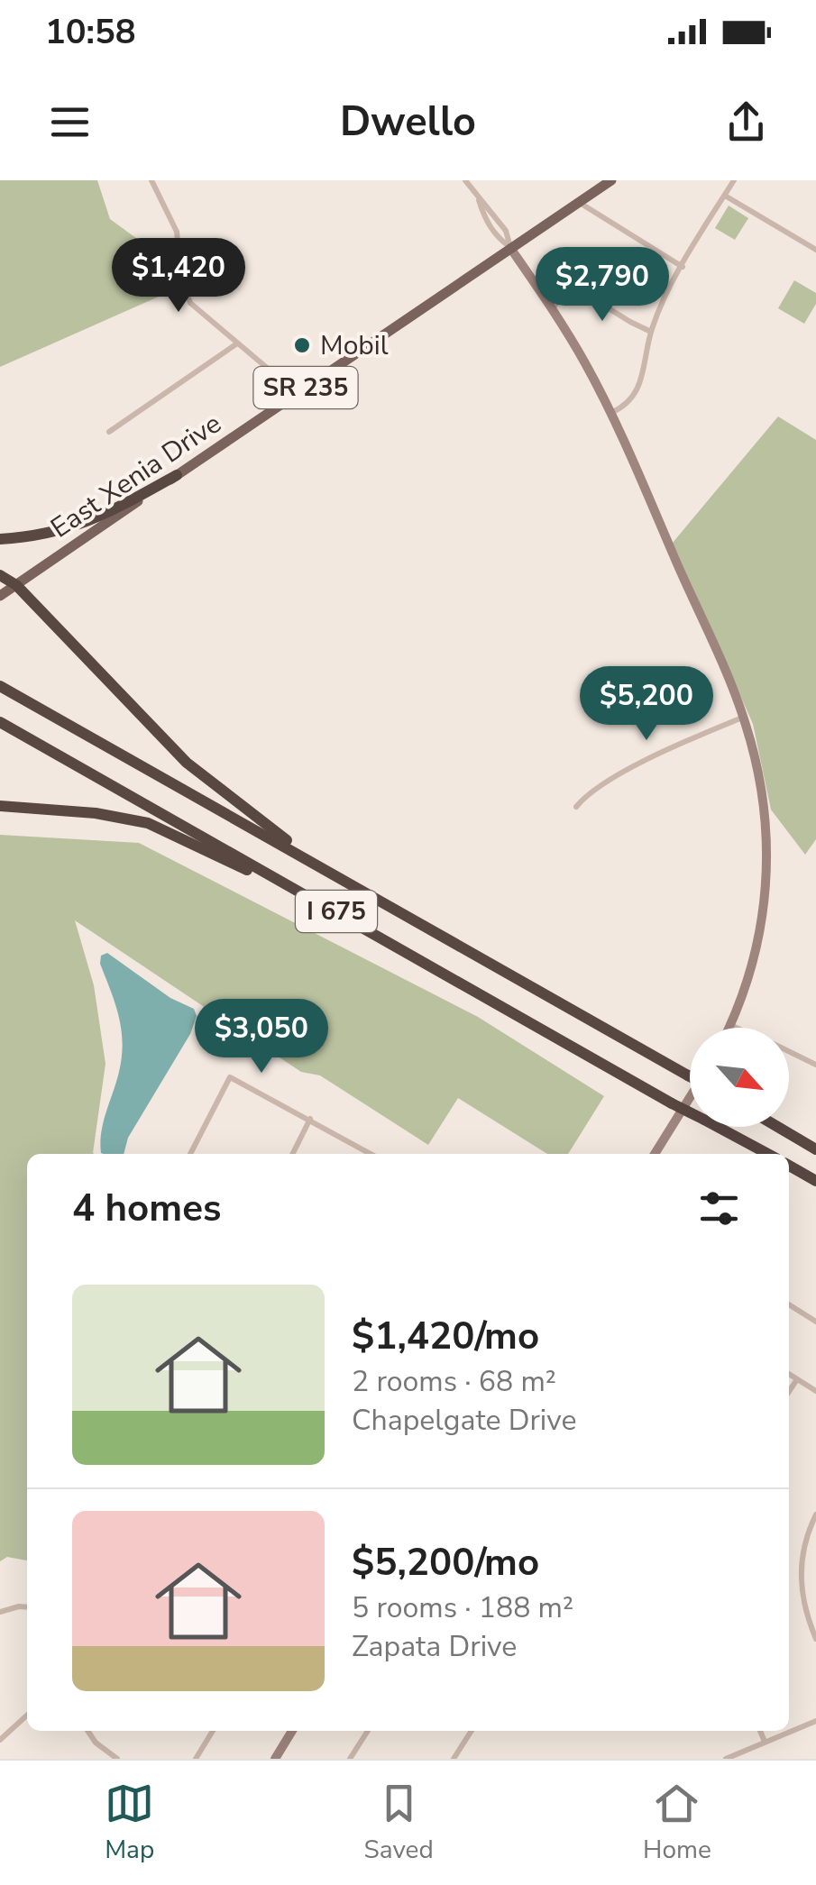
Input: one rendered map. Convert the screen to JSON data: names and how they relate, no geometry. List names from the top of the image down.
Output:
{
  "streets": {
    "highway": ["I 675"],
    "main road": ["SR 235", "East Xenia Drive"]
  },
  "places": ["Mobil"],
  "north": "bottom right",
  "page": {
    "status": "10:58",
    "header": "Dwello",
    "price": [
      "$1,420",
      "$2,790",
      "$5,200",
      "$3,050"
    ],
    "heading": "4 homes",
    "list": [
      {
        "name": "$1,420/mo",
        "note": "2 rooms · 68 m² · Chapelgate Drive"
      },
      {
        "name": "$5,200/mo",
        "note": "5 rooms · 188 m² · Zapata Drive"
      }
    ],
    "tabs": ["Map", "Saved", "Home"]
  }
}
